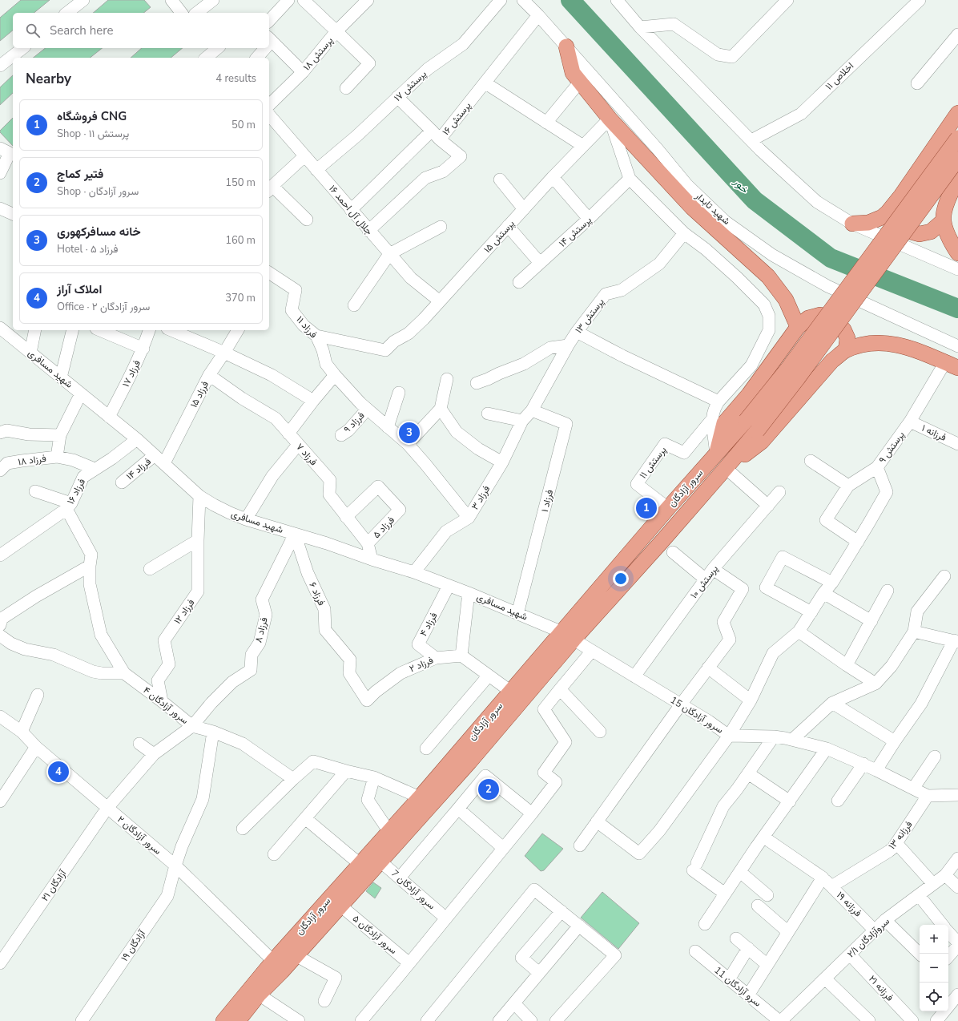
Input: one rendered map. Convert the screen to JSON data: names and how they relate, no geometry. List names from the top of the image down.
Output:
{
  "streets": {
    "main road": ["سرور آزادگان"],
    "street": [
      "پرستش ۱۸",
      "اخلاص ۱۱",
      "پرستش ۱۷",
      "پرستش ۱۶",
      "شهید تابدار",
      "جلال آل احمد ۱۶",
      "پرستش ۱۴",
      "پرستش ۱۵",
      "پرستش ۱۳",
      "فرزاد ۱۱",
      "شهید مسافری",
      "فرزاد ۱۷",
      "فرزاد ۱۵",
      "فرزاد ۹",
      "فرزانه ۱",
      "پرستش ۹",
      "فرزاد ۷",
      "فرزاد ۱۸",
      "پرستش ۱۱",
      "فرزاد ۱۴",
      "فرزاد ۱۶",
      "فرزاد ۳",
      "فرزاد ۱",
      "فرزاد ۵",
      "پرستش ۱۰",
      "فرزاد ۶",
      "فرزاد ۱۲",
      "فرزاد ۴",
      "فرزاد ۸",
      "فرزاد ۲",
      "سرور آزادگان ۴",
      "سرور آزادگان 15",
      "سرور آزادگان ۲",
      "فرزانه ۱۳",
      "آزادگان ۲۱",
      "سرور آزادگان 7",
      "فرزانه ۱۹",
      "سرور آزادگان ۵",
      "۲/۱ سروآزادگان",
      "آزادگان ۱۹",
      "سرو آزادگان 11",
      "فرزانه ۲۱"
    ]
  },
  "crossings": [
    ["پرستش ۱۷", "جلال آل احمد ۱۶"],
    ["پرستش ۱۶", "شهید تابدار"],
    ["پرستش ۱۶", "جلال آل احمد ۱۶"],
    ["جلال آل احمد ۱۶", "پرستش ۱۵"],
    ["پرستش ۱۵", "فرزاد ۱۱"],
    ["پرستش ۱۳", "فرزاد ۳"],
    ["پرستش ۱۳", "فرزاد ۱"],
    ["فرزاد ۱۱", "فرزاد ۹"],
    ["فرزاد ۱۱", "فرزاد ۳"],
    ["شهید مسافری", "فرزاد ۱۷"],
    ["شهید مسافری", "فرزاد ۱۵"],
    ["شهید مسافری", "فرزاد ۷"],
    ["شهید مسافری", "فرزاد ۱۸"],
    ["شهید مسافری", "فرزاد ۱۴"],
    ["شهید مسافری", "سرور آزادگان"],
    ["شهید مسافری", "فرزاد ۱۶"],
    ["شهید مسافری", "فرزاد ۳"],
    ["شهید مسافری", "فرزاد ۱"],
    ["شهید مسافری", "فرزاد ۶"],
    ["شهید مسافری", "فرزاد ۱۲"],
    ["شهید مسافری", "فرزاد ۴"],
    ["شهید مسافری", "فرزاد ۸"],
    ["شهید مسافری", "سرور آزادگان 15"],
    ["فرزاد ۱۵", "فرزاد ۷"],
    ["فرزاد ۱۵", "فرزاد ۱۴"],
    ["فرزانه ۱", "پرستش ۹"],
    ["فرزاد ۷", "فرزاد ۵"],
    ["پرستش ۱۱", "سرور آزادگان"],
    ["سرور آزادگان", "سرور آزادگان 15"],
    ["سرور آزادگان", "سرور آزادگان ۲"],
    ["سرور آزادگان", "سرور آزادگان 7"],
    ["سرور آزادگان", "سرور آزادگان ۵"],
    ["فرزاد ۱۶", "سرور آزادگان ۴"],
    ["فرزاد ۳", "فرزاد ۱"],
    ["پرستش ۱۰", "سرور آزادگان 15"],
    ["فرزاد ۶", "فرزاد ۸"],
    ["فرزاد ۶", "فرزاد ۲"],
    ["فرزاد ۱۲", "سرور آزادگان ۴"],
    ["فرزاد ۴", "فرزاد ۲"],
    ["فرزاد ۸", "سرور آزادگان ۴"],
    ["فرزاد ۸", "آزادگان ۲۱"],
    ["سرور آزادگان ۴", "آزادگان ۲۱"],
    ["سرور آزادگان ۴", "آزادگان ۱۹"],
    ["سرور آزادگان 15", "فرزانه ۱۳"],
    ["سرور آزادگان ۲", "آزادگان ۲۱"],
    ["سرور آزادگان ۲", "آزادگان ۱۹"],
    ["فرزانه ۱۳", "فرزانه ۱۹"],
    ["فرزانه ۱۹", "۲/۱ سروآزادگان"],
    ["۲/۱ سروآزادگان", "سرو آزادگان 11"],
    ["۲/۱ سروآزادگان", "فرزانه ۲۱"]
  ],
  "water": ["خور"],
  "page": {
    "search": "Search here",
    "heading": ["Nearby", "4 results"],
    "list": [
      {
        "mark": "1",
        "name": "فروشگاه CNG",
        "note": "Shop · پرستش ۱۱",
        "value": "50 m"
      },
      {
        "mark": "2",
        "name": "فتیر کماج",
        "note": "Shop · سرور آزادگان",
        "value": "150 m"
      },
      {
        "mark": "3",
        "name": "خانه مسافرکهوری",
        "note": "Hotel · فرزاد ۵",
        "value": "160 m"
      },
      {
        "mark": "4",
        "name": "املاک آراز",
        "note": "Office · سرور آزادگان ۲",
        "value": "370 m"
      }
    ],
    "pins": [
      "3",
      "1",
      "4",
      "2"
    ],
    "map_buttons": ["+", "−"]
  }
}
